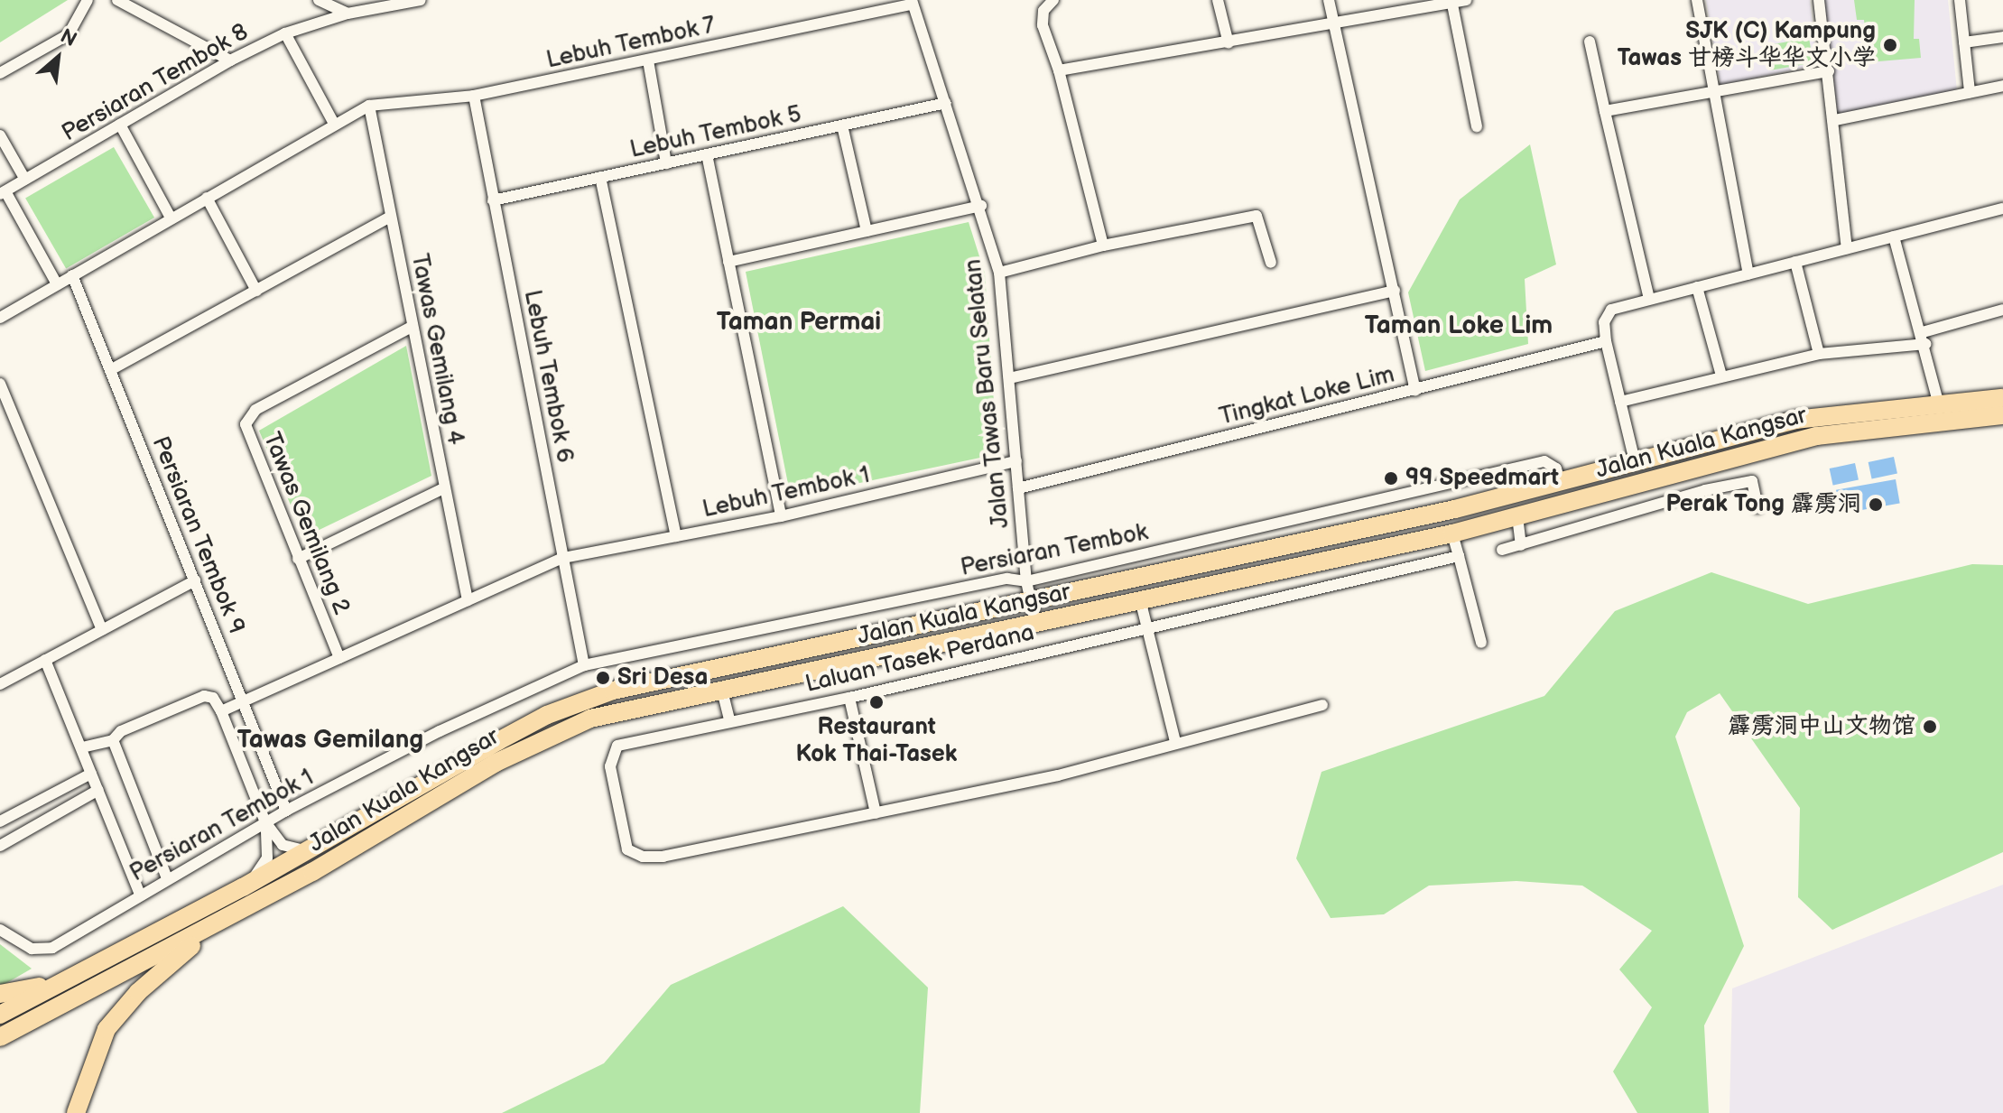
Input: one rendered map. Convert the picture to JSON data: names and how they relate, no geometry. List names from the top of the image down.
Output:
{
  "streets": {
    "highway": ["Jalan Kuala Kangsar"],
    "street": [
      "Lebuh Tembok 7",
      "Persiaran Tembok 8",
      "Lebuh Tembok 5",
      "Tawas Gemilang 4",
      "Lebuh Tembok 6",
      "Jalan Tawas Baru Selatan",
      "Tingkat Loke Lim",
      "Lebuh Tembok 1",
      "Tawas Gemilang 2",
      "Persiaran Tembok 9",
      "Persiaran Tembok",
      "Laluan Tasek Perdana",
      "Persiaran Tembok 1"
    ]
  },
  "crossings": [
    ["Lebuh Tembok 7", "Tawas Gemilang 4"],
    ["Lebuh Tembok 7", "Lebuh Tembok 6"],
    ["Lebuh Tembok 7", "Jalan Tawas Baru Selatan"],
    ["Lebuh Tembok 7", "Persiaran Tembok 9"],
    ["Lebuh Tembok 5", "Lebuh Tembok 6"],
    ["Lebuh Tembok 5", "Jalan Tawas Baru Selatan"],
    ["Tawas Gemilang 4", "Lebuh Tembok 1"],
    ["Tawas Gemilang 4", "Tawas Gemilang 2"],
    ["Lebuh Tembok 6", "Lebuh Tembok 1"],
    ["Lebuh Tembok 6", "Persiaran Tembok"],
    ["Lebuh Tembok 6", "Persiaran Tembok 1"],
    ["Jalan Tawas Baru Selatan", "Tingkat Loke Lim"],
    ["Jalan Tawas Baru Selatan", "Jalan Kuala Kangsar"],
    ["Jalan Tawas Baru Selatan", "Lebuh Tembok 1"],
    ["Jalan Tawas Baru Selatan", "Persiaran Tembok"],
    ["Jalan Kuala Kangsar", "Persiaran Tembok"],
    ["Lebuh Tembok 1", "Tawas Gemilang 2"],
    ["Lebuh Tembok 1", "Persiaran Tembok 9"],
    ["Persiaran Tembok 9", "Persiaran Tembok 1"],
    ["Persiaran Tembok", "Persiaran Tembok 1"]
  ],
  "districts": ["Taman Permai", "Taman Loke Lim", "Tawas Gemilang"],
  "places": [
    "SJK (C) Kampung Tawas 甘榜斗华华文小学",
    "99 Speedmart",
    "Perak Tong 霹雳洞",
    "Sri Desa",
    "Restaurant Kok Thai-Tasek",
    "霹雳洞中山文物馆"
  ],
  "north": "top right"
}
